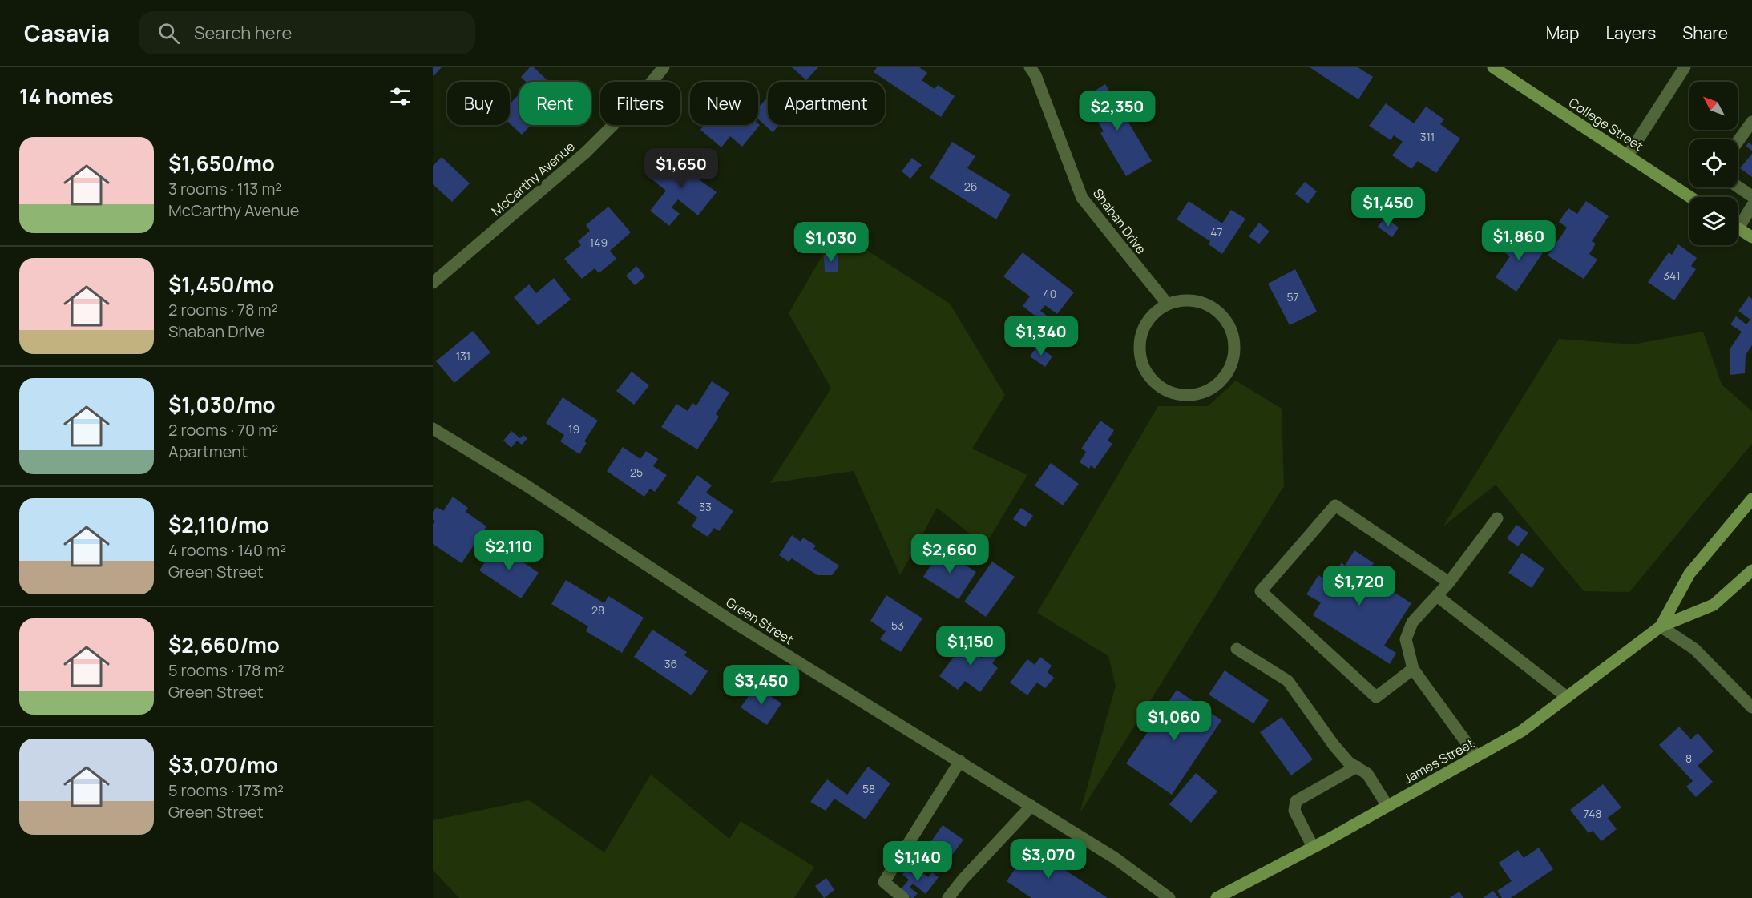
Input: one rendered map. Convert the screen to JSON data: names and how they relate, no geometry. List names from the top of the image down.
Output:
{
  "streets": {
    "main road": ["College Street", "James Street"],
    "street": ["McCarthy Avenue", "Shaban Drive", "Green Street"]
  },
  "house_numbers": [
    "311",
    "26",
    "47",
    "149",
    "341",
    "40",
    "57",
    "131",
    "19",
    "25",
    "33",
    "28",
    "53",
    "36",
    "8",
    "58",
    "748"
  ],
  "north": "top left",
  "page": {
    "header": "Casavia",
    "search": "Search here",
    "nav": ["Map", "Layers", "Share"],
    "heading": "14 homes",
    "chip": [
      "Buy",
      "Rent",
      "Filters",
      "New",
      "Apartment"
    ],
    "price": [
      "$2,350",
      "$1,650",
      "$1,450",
      "$1,860",
      "$1,030",
      "$1,340",
      "$2,110",
      "$2,660",
      "$1,720",
      "$1,150",
      "$3,450",
      "$1,060",
      "$3,070",
      "$1,140"
    ],
    "list": [
      {
        "name": "$1,650/mo",
        "note": "3 rooms · 113 m² · McCarthy Avenue"
      },
      {
        "name": "$1,450/mo",
        "note": "2 rooms · 78 m² · Shaban Drive"
      },
      {
        "name": "$1,030/mo",
        "note": "2 rooms · 70 m² · Apartment"
      },
      {
        "name": "$2,110/mo",
        "note": "4 rooms · 140 m² · Green Street"
      },
      {
        "name": "$2,660/mo",
        "note": "5 rooms · 178 m² · Green Street"
      },
      {
        "name": "$3,070/mo",
        "note": "5 rooms · 173 m² · Green Street"
      }
    ]
  }
}
